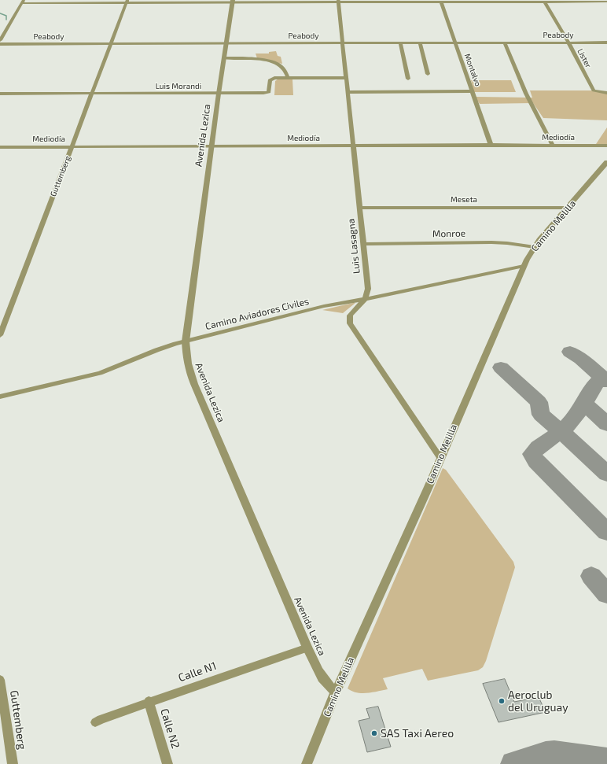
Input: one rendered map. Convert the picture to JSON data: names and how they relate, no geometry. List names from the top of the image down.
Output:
{
  "streets": {
    "street": [
      "Peabody",
      "Lister",
      "Montalvo",
      "Luis Morandi",
      "Avenida Lezica",
      "Mediodía",
      "Guttemberg",
      "Meseta",
      "Camino Melilla",
      "Monroe",
      "Luis Lasagna",
      "Camino Aviadores Civiles",
      "Calle N1",
      "Calle N2"
    ]
  },
  "crossings": [
    ["Peabody", "Lister"],
    ["Peabody", "Montalvo"],
    ["Peabody", "Avenida Lezica"],
    ["Peabody", "Guttemberg"],
    ["Peabody", "Luis Lasagna"],
    ["Montalvo", "Mediodía"],
    ["Luis Morandi", "Avenida Lezica"],
    ["Luis Morandi", "Guttemberg"],
    ["Luis Morandi", "Luis Lasagna"],
    ["Avenida Lezica", "Mediodía"],
    ["Avenida Lezica", "Camino Melilla"],
    ["Avenida Lezica", "Camino Aviadores Civiles"],
    ["Avenida Lezica", "Calle N1"],
    ["Mediodía", "Guttemberg"],
    ["Mediodía", "Luis Lasagna"],
    ["Meseta", "Camino Melilla"],
    ["Meseta", "Luis Lasagna"],
    ["Camino Melilla", "Monroe"],
    ["Camino Melilla", "Camino Aviadores Civiles"],
    ["Monroe", "Luis Lasagna"],
    ["Luis Lasagna", "Camino Aviadores Civiles"],
    ["Calle N1", "Calle N2"]
  ],
  "places": ["Aeroclub del Uruguay", "SAS Taxi Aereo"]
}
